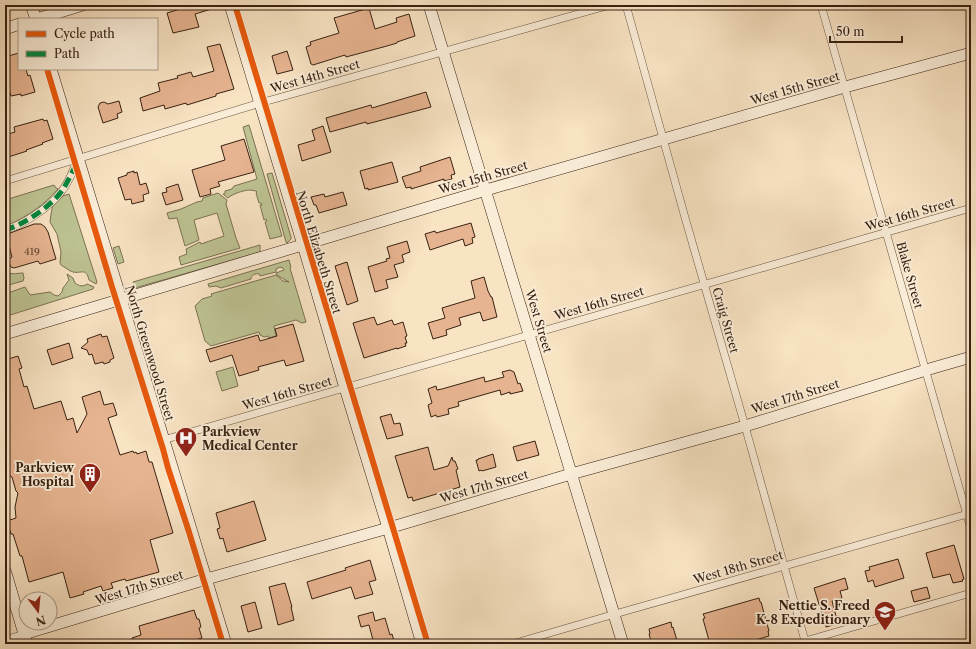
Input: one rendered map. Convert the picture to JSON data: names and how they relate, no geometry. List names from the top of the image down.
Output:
{
  "streets": {
    "street": [
      "West 14th Street",
      "West 15th Street",
      "West 16th Street",
      "North Elizabeth Street",
      "Blake Street",
      "Craig Street",
      "West Street",
      "North Greenwood Street",
      "West 17th Street",
      "West 18th Street"
    ]
  },
  "crossings": [
    ["West 14th Street", "North Elizabeth Street"],
    ["West 14th Street", "West Street"],
    ["West 14th Street", "North Greenwood Street"],
    ["West 15th Street", "North Elizabeth Street"],
    ["West 15th Street", "Blake Street"],
    ["West 15th Street", "Craig Street"],
    ["West 15th Street", "West Street"],
    ["West 15th Street", "North Greenwood Street"],
    ["West 16th Street", "North Elizabeth Street"],
    ["West 16th Street", "Blake Street"],
    ["West 16th Street", "Craig Street"],
    ["West 16th Street", "West Street"],
    ["West 16th Street", "North Greenwood Street"],
    ["North Elizabeth Street", "West 17th Street"],
    ["Blake Street", "West 17th Street"],
    ["Blake Street", "West 18th Street"],
    ["Craig Street", "West 17th Street"],
    ["Craig Street", "West 18th Street"],
    ["West Street", "West 17th Street"],
    ["West Street", "West 18th Street"],
    ["North Greenwood Street", "West 17th Street"]
  ],
  "places": {
    "hospital": ["Parkview Medical Center"],
    "building": ["Parkview Hospital"],
    "school or university": ["Nettie S. Freed K-8 Expeditionary"]
  },
  "house_numbers": ["419"],
  "legend": ["Cycle path", "Path"],
  "scale_bar": "50 m",
  "north": "bottom"
}
